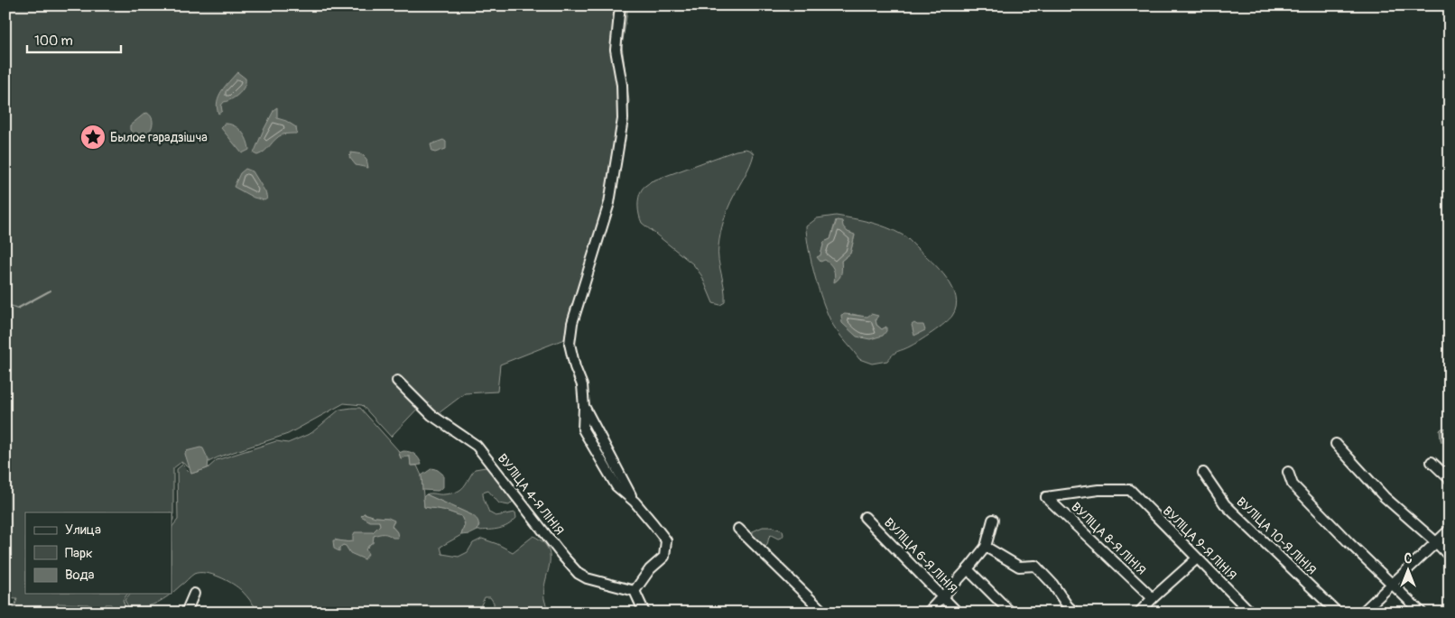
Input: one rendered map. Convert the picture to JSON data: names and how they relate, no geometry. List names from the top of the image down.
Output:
{
  "streets": {
    "street": [
      "ВУЛІЦА 4-Я ЛІНІЯ",
      "ВУЛІЦА 10-Я ЛІНІЯ",
      "ВУЛІЦА 8-Я ЛІНІЯ",
      "ВУЛІЦА 9-Я ЛІНІЯ",
      "ВУЛІЦА 6-Я ЛІНІЯ"
    ]
  },
  "crossings": [
    ["ВУЛІЦА 8-Я ЛІНІЯ", "ВУЛІЦА 9-Я ЛІНІЯ"]
  ],
  "places": {
    "place": ["Былое гарадзішча"]
  },
  "legend": ["Улица", "Парк", "Вода"],
  "scale_bar": "100 m",
  "north": "top"
}
